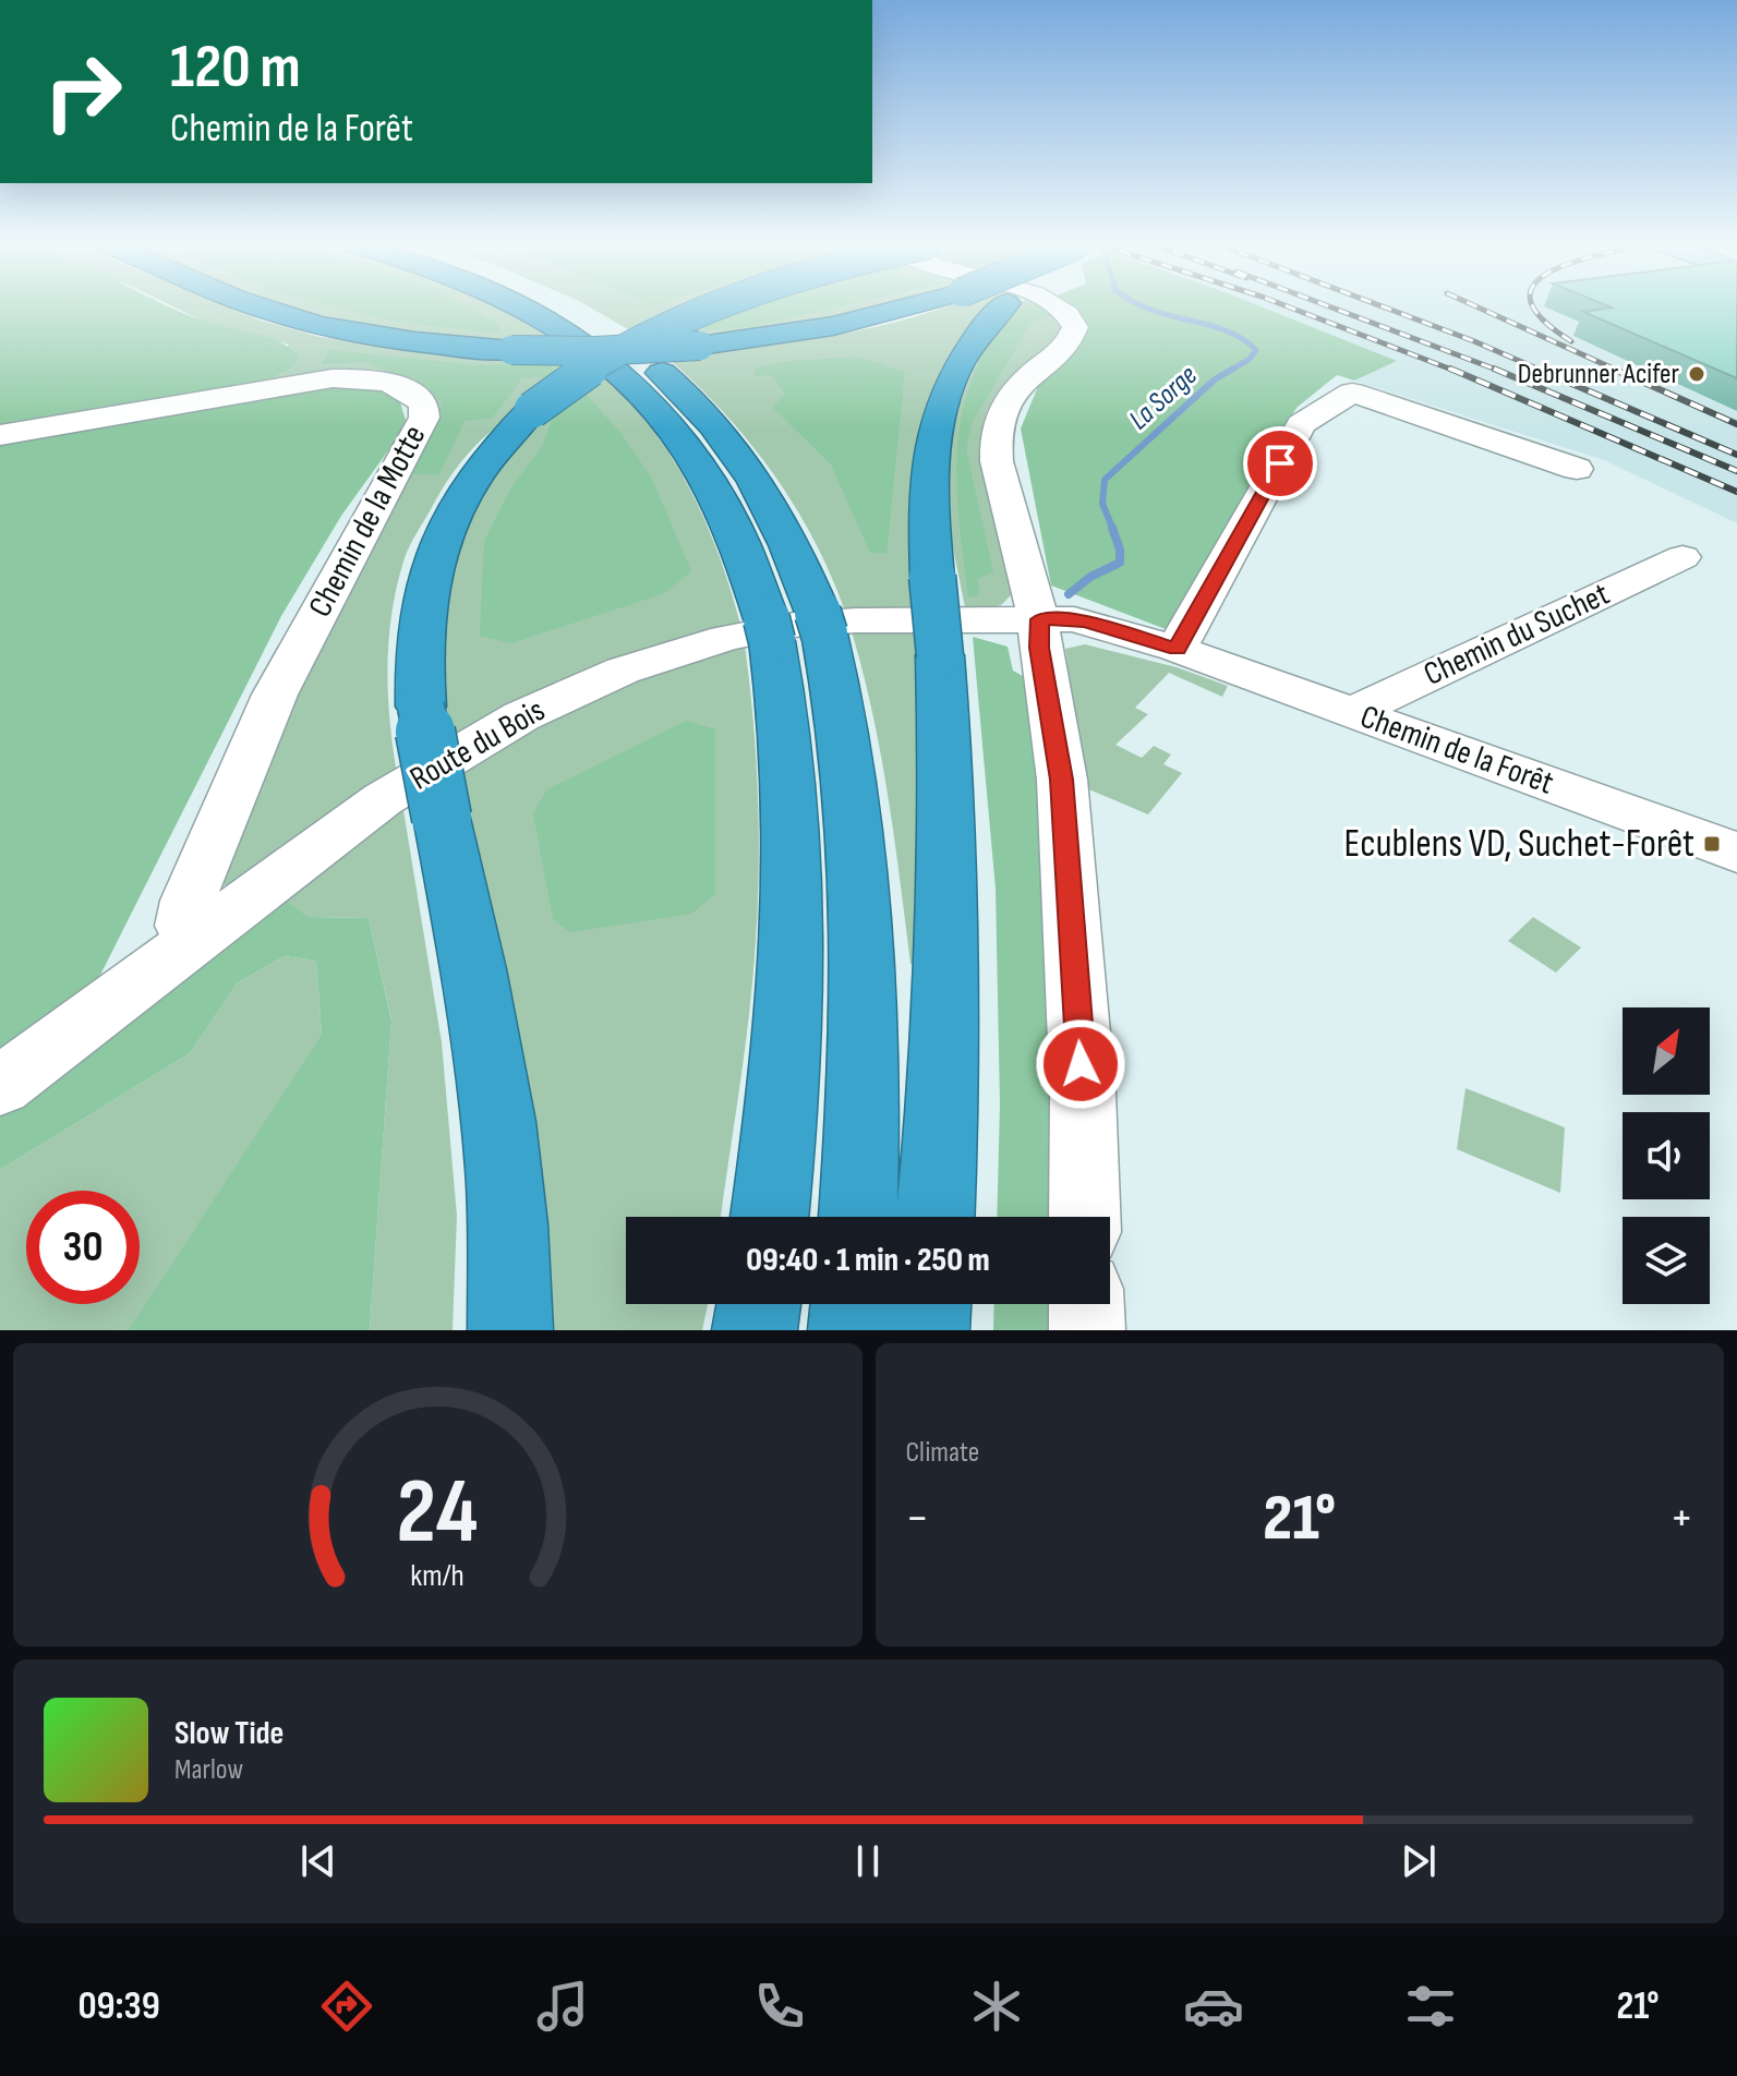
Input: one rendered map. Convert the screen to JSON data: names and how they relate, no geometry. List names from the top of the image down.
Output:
{
  "streets": {
    "street": [
      "Chemin de la Motte",
      "Chemin du Suchet",
      "Route du Bois",
      "Chemin de la Forêt"
    ]
  },
  "crossings": [
    ["Chemin de la Motte", "Route du Bois"],
    ["Chemin du Suchet", "Chemin de la Forêt"],
    ["Route du Bois", "Chemin de la Forêt"]
  ],
  "water": ["La Sorge"],
  "places": {
    "other": ["Debrunner Acifer"],
    "transit": ["Ecublens VD, Suchet-Forêt"]
  },
  "north": "top right",
  "page": {
    "turn": ["120 m", "Chemin de la Forêt"],
    "limit": "30",
    "trip": "09:40 · 1 min · 250 m",
    "tile": "Climate",
    "heat": ["−", "21°", "+"],
    "song": ["Slow Tide", "Marlow"],
    "tabs": ["09:39", "21°"],
    "gauge": ["24", "km/h"]
  }
}
